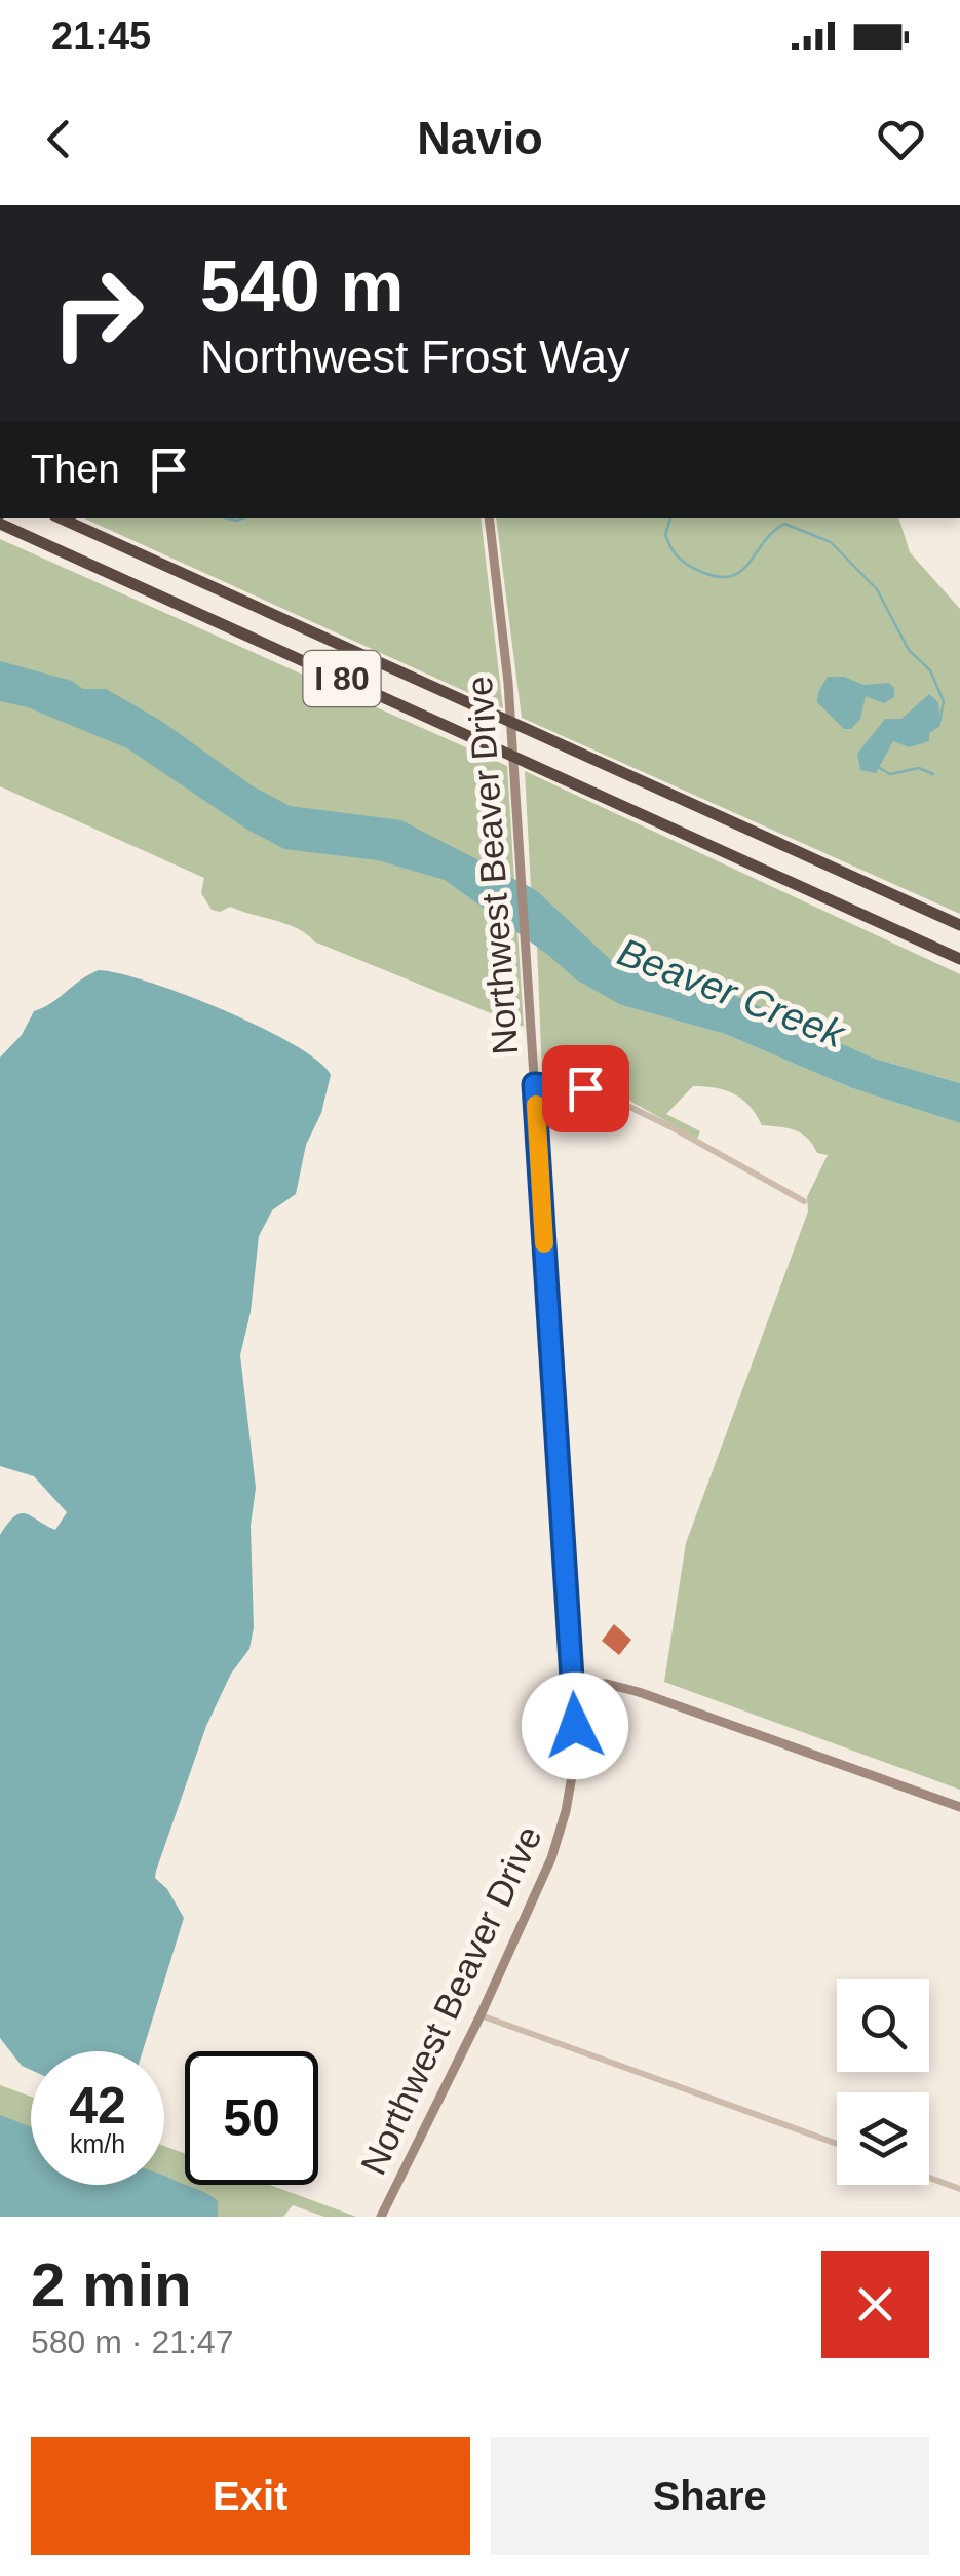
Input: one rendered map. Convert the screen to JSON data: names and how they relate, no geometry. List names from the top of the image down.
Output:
{
  "streets": {
    "highway": ["I 80"],
    "main road": ["Northwest Beaver Drive"]
  },
  "water": ["Beaver Creek"],
  "page": {
    "status": "21:45",
    "header": "Navio",
    "turn": ["540 m", "Northwest Frost Way"],
    "then": "Then",
    "speed": "42 km/h",
    "limit": "50",
    "heading": ["2 min", "580 m · 21:47"],
    "buttons": ["Exit", "Share"]
  }
}
